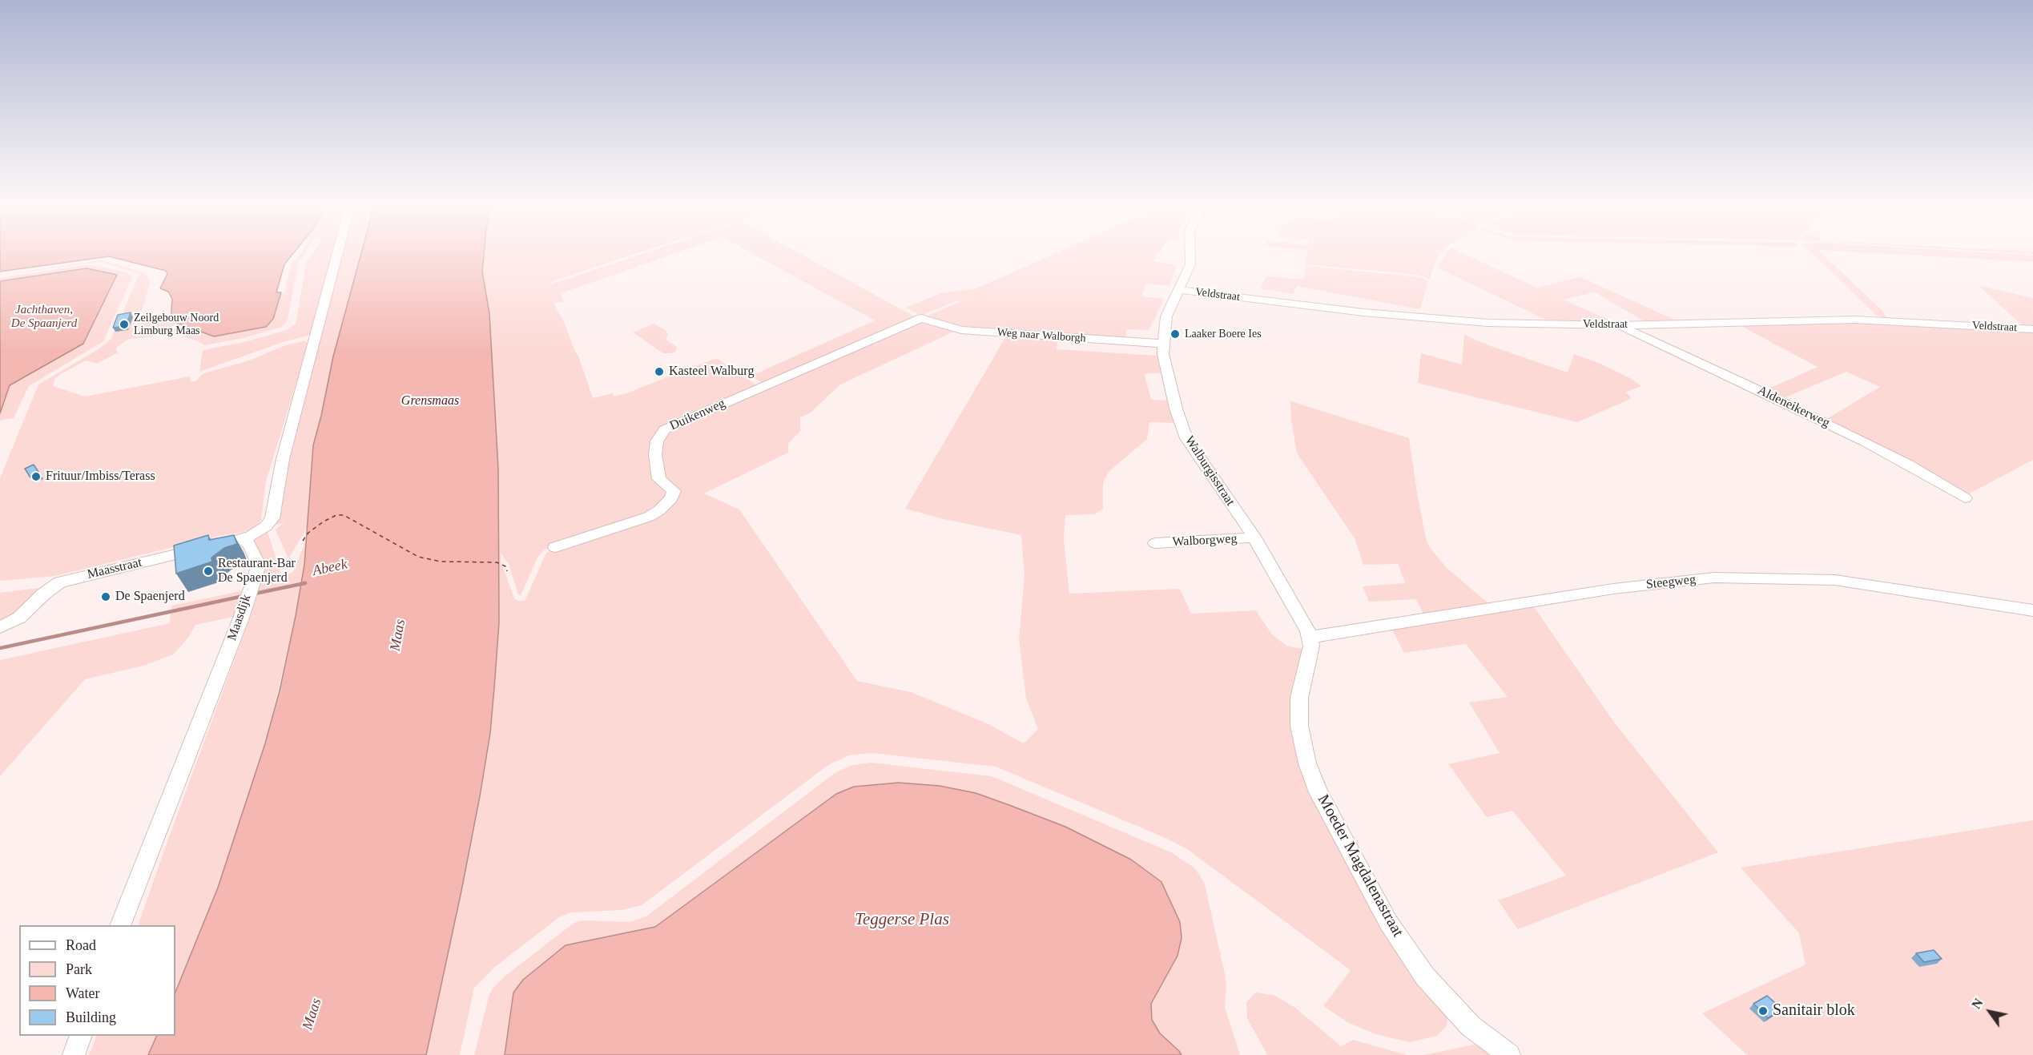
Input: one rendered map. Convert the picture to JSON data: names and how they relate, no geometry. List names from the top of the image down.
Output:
{
  "streets": {
    "street": [
      "Veldstraat",
      "Weg naar Walborgh",
      "Aldeneikerweg",
      "Duikenweg",
      "Walburgisstraat",
      "Walborgweg",
      "Maasstraat",
      "Steegweg",
      "Maasdijk",
      "Moeder Magdalenastraat"
    ]
  },
  "crossings": [
    ["Veldstraat", "Aldeneikerweg"],
    ["Veldstraat", "Walburgisstraat"],
    ["Weg naar Walborgh", "Duikenweg"],
    ["Weg naar Walborgh", "Walburgisstraat"],
    ["Walburgisstraat", "Walborgweg"],
    ["Walburgisstraat", "Steegweg"],
    ["Walburgisstraat", "Moeder Magdalenastraat"],
    ["Maasstraat", "Maasdijk"],
    ["Steegweg", "Moeder Magdalenastraat"]
  ],
  "water": [
    "Jachthaven, De Spaanjerd",
    "Abeek",
    "Maas",
    "Teggerse Plas"
  ],
  "parks": ["Grensmaas"],
  "places": [
    "Zeilgebouw Noord Limburg Maas",
    "Laaker Boere Ies",
    "Kasteel Walburg",
    "Frituur/Imbiss/Terass",
    "Restaurant-Bar De Spaenjerd",
    "De Spaenjerd",
    "Sanitair blok"
  ],
  "legend": [
    "Road",
    "Park",
    "Water",
    "Building"
  ],
  "north": "top left"
}
